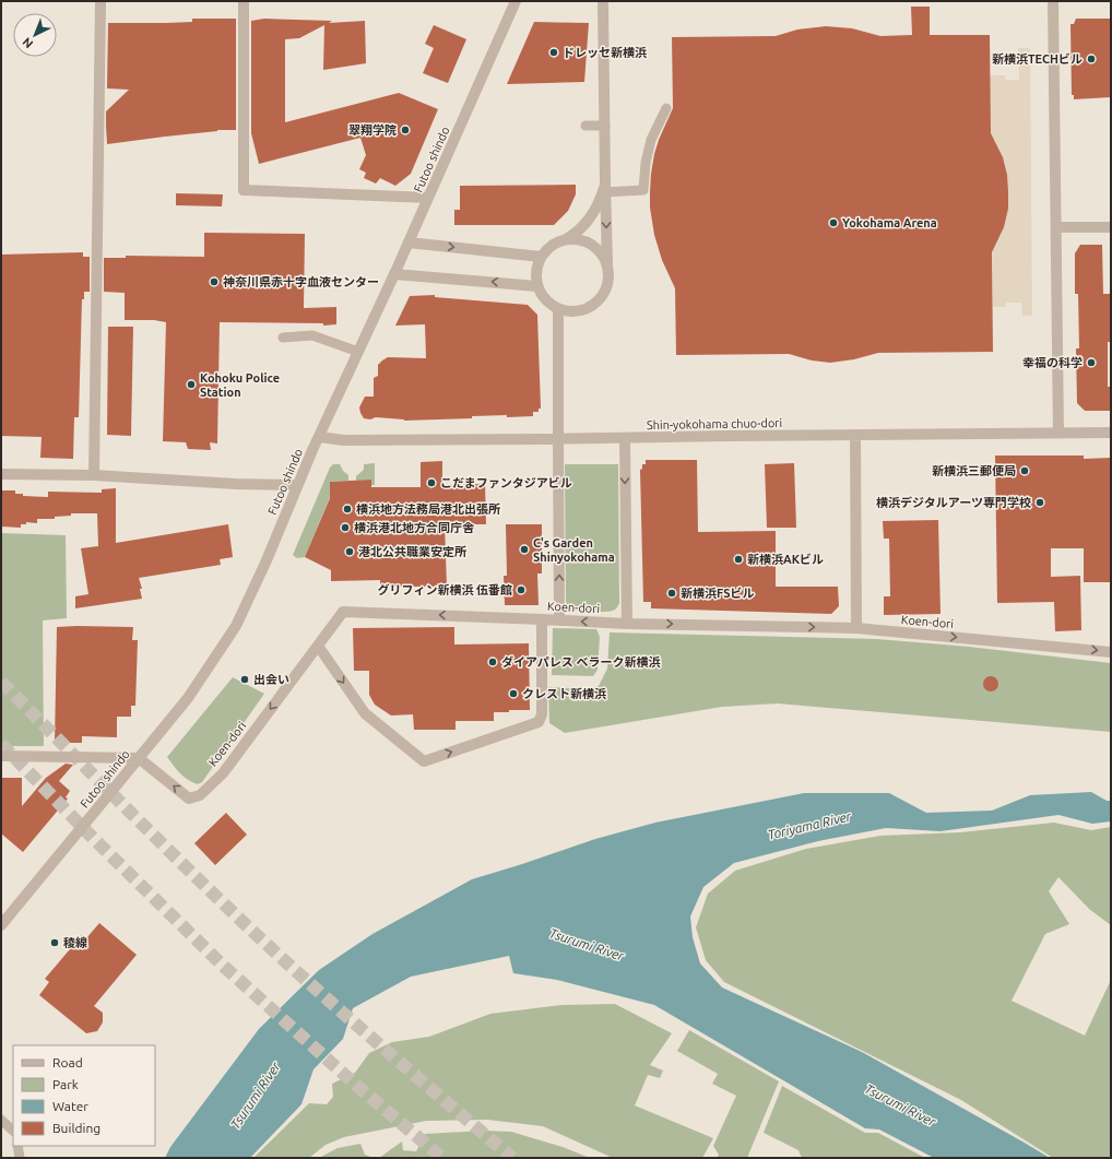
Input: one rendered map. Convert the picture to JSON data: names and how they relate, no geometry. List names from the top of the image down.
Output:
{
  "streets": {
    "street": ["Futoo shindo", "Shin-yokohama chuo-dori", "Koen-dori"]
  },
  "crossings": [
    ["Futoo shindo", "Shin-yokohama chuo-dori"],
    ["Futoo shindo", "Koen-dori"]
  ],
  "water": ["Toriyama River", "Tsurumi River"],
  "places": [
    "ドレッセ新横浜",
    "新横浜TECHビル",
    "翠翔学院",
    "Yokohama Arena",
    "神奈川県赤十字血液センター",
    "幸福の科学",
    "Kohoku Police Station",
    "新横浜三郵便局",
    "こだまファンタジアビル",
    "横浜デジタルアーツ専門学校",
    "横浜地方法務局港北出張所",
    "横浜港北地方合同庁舎",
    "C's Garden Shinyokohama",
    "港北公共職業安定所",
    "新横浜AKビル",
    "グリフィン新横浜 伍番館",
    "新横浜FSビル",
    "ダイアパレス ベラーク新横浜",
    "出会い",
    "クレスト新横浜",
    "稜線"
  ],
  "legend": [
    "Road",
    "Park",
    "Water",
    "Building"
  ],
  "north": "bottom left"
}
